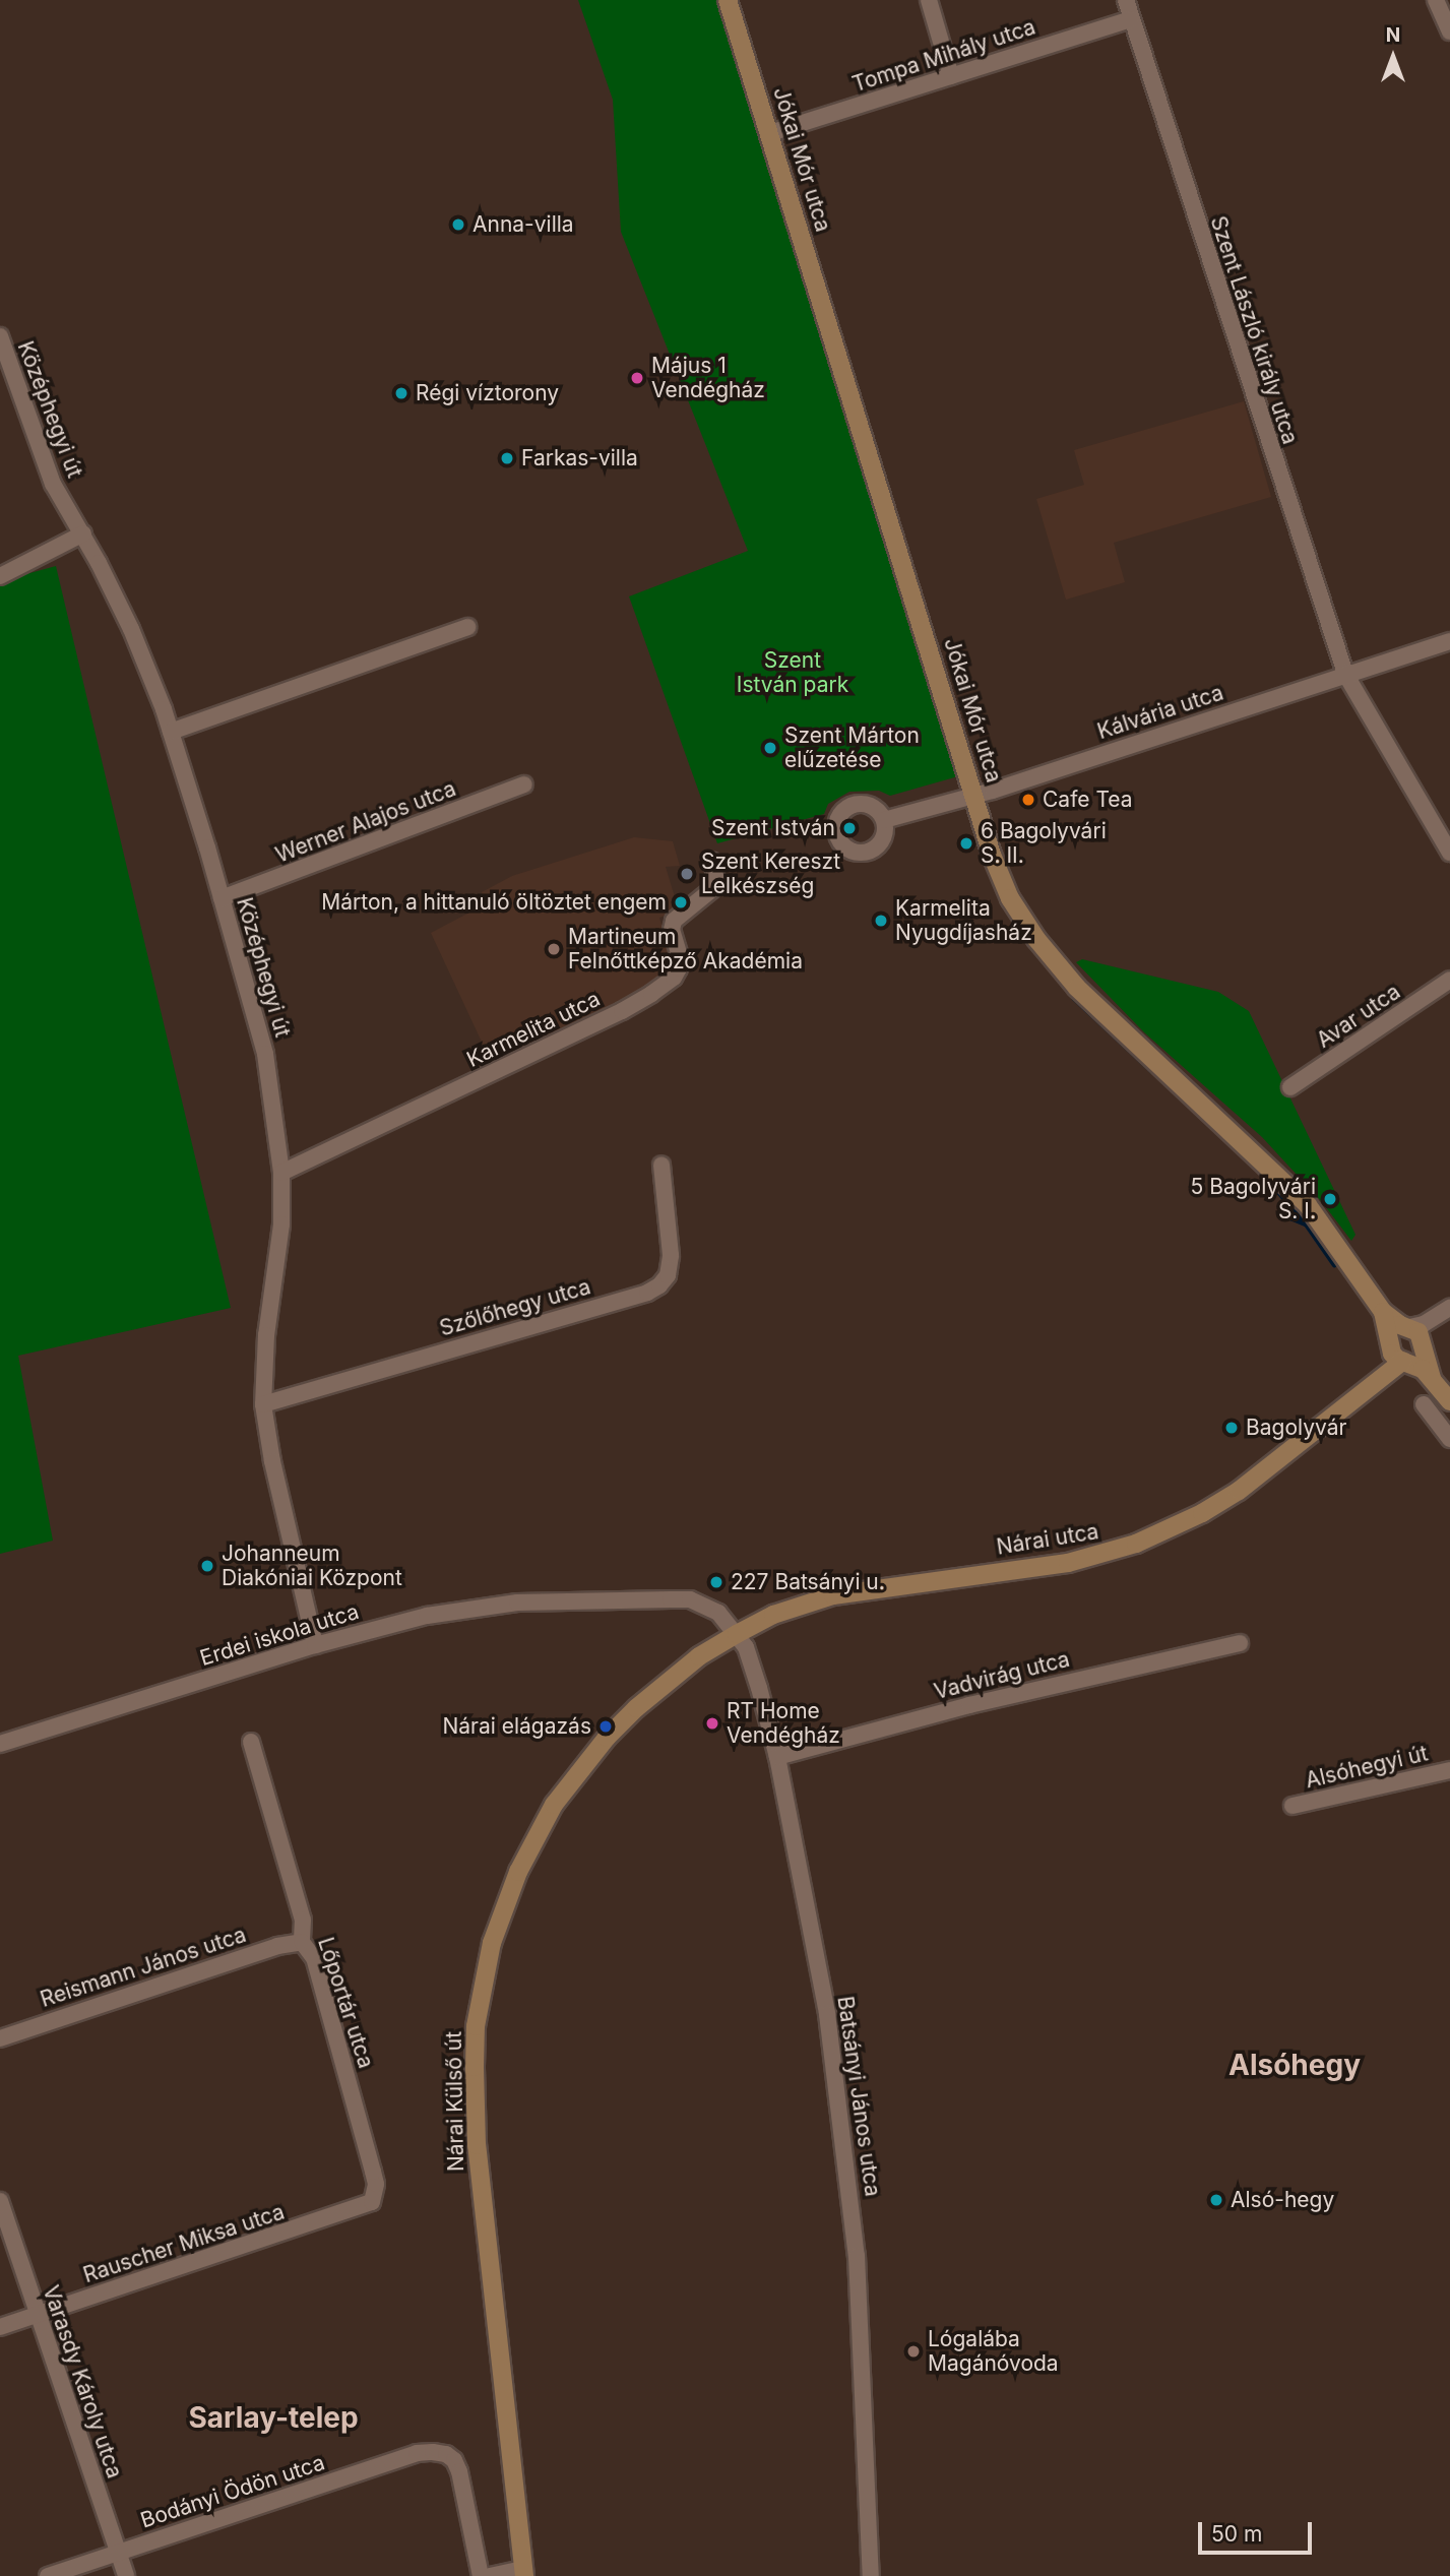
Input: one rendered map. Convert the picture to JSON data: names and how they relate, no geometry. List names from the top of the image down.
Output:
{
  "streets": {
    "street": [
      "Tompa Mihály utca",
      "Jókai Mór utca",
      "Szent László király utca",
      "Középhegyi út",
      "Kálvária utca",
      "Werner Alajos utca",
      "Avar utca",
      "Karmelita utca",
      "Szőlőhegy utca",
      "Nárai utca",
      "Erdei iskola utca",
      "Vadvirág utca",
      "Alsóhegyi út",
      "Reismann János utca",
      "Lőportár utca",
      "Batsányi János utca",
      "Nárai Külső út",
      "Rauscher Miksa utca",
      "Varasdy Károly utca",
      "Bodányi Ödön utca"
    ]
  },
  "crossings": [
    ["Tompa Mihály utca", "Jókai Mór utca"],
    ["Tompa Mihály utca", "Szent László király utca"],
    ["Jókai Mór utca", "Kálvária utca"],
    ["Jókai Mór utca", "Nárai utca"],
    ["Szent László király utca", "Kálvária utca"],
    ["Középhegyi út", "Werner Alajos utca"],
    ["Középhegyi út", "Karmelita utca"],
    ["Középhegyi út", "Szőlőhegy utca"],
    ["Középhegyi út", "Erdei iskola utca"],
    ["Nárai utca", "Erdei iskola utca"],
    ["Nárai utca", "Batsányi János utca"],
    ["Nárai utca", "Nárai Külső út"],
    ["Erdei iskola utca", "Batsányi János utca"],
    ["Erdei iskola utca", "Nárai Külső út"],
    ["Vadvirág utca", "Batsányi János utca"],
    ["Reismann János utca", "Lőportár utca"],
    ["Lőportár utca", "Rauscher Miksa utca"],
    ["Batsányi János utca", "Nárai Külső út"],
    ["Rauscher Miksa utca", "Varasdy Károly utca"],
    ["Varasdy Károly utca", "Bodányi Ödön utca"]
  ],
  "districts": ["Alsóhegy", "Sarlay-telep"],
  "parks": ["Szent István park"],
  "places": [
    "Anna-villa",
    "Május 1 Vendégház",
    "Régi víztorony",
    "Farkas-villa",
    "Szent Márton elűzetése",
    "Cafe Tea",
    "Szent István",
    "6 Bagolyvári S. II.",
    "Szent Kereszt Lelkészség",
    "Márton, a hittanuló öltöztet engem",
    "Karmelita Nyugdíjasház",
    "Martineum Felnőttképző Akadémia",
    "5 Bagolyvári S. I.",
    "Bagolyvár",
    "Johanneum Diakóniai Központ",
    "227 Batsányi u.",
    "RT Home Vendégház",
    "Nárai elágazás",
    "Alsó-hegy",
    "Lógalába Magánóvoda"
  ],
  "scale_bar": "50 m",
  "north": "top"
}
